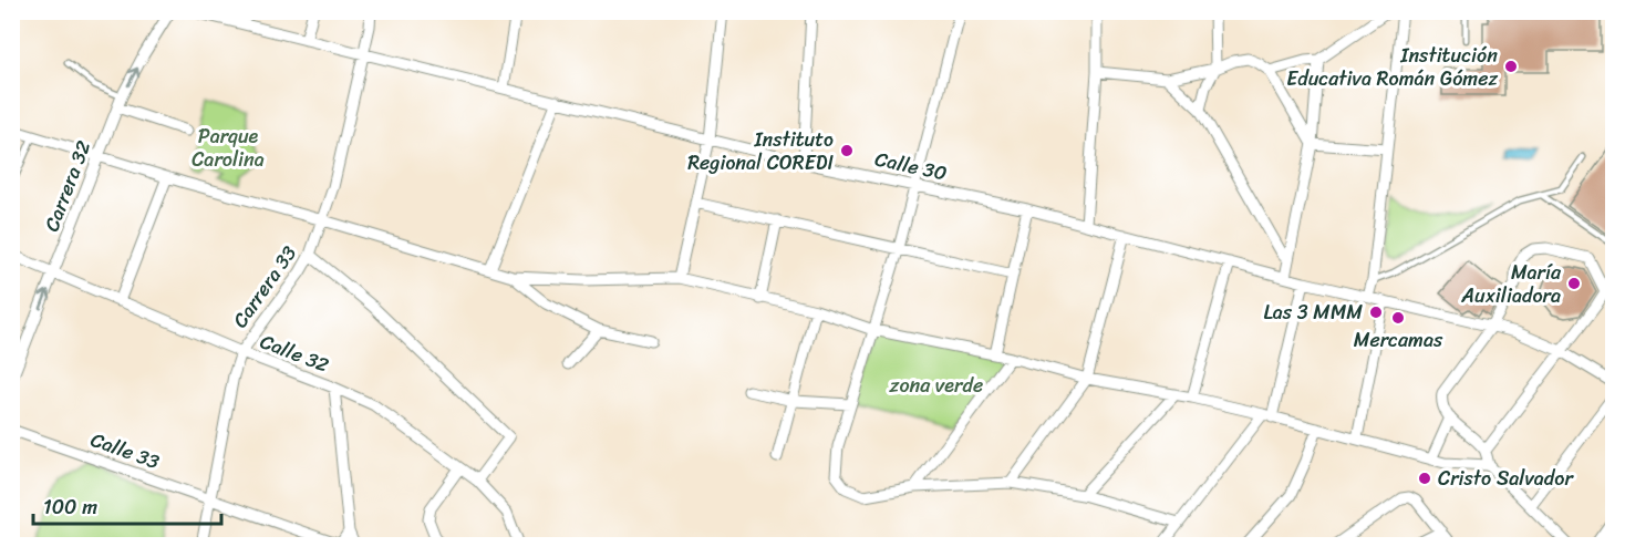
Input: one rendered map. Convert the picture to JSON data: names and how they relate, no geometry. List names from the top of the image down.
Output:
{
  "streets": {
    "street": [
      "Calle 30",
      "Carrera 32",
      "Carrera 33",
      "Calle 32",
      "Calle 33"
    ]
  },
  "crossings": [
    ["Calle 30", "Carrera 33"],
    ["Carrera 32", "Calle 32"],
    ["Carrera 33", "Calle 32"],
    ["Carrera 33", "Calle 33"]
  ],
  "one_way": ["Carrera 32"],
  "parks": ["Parque Carolina", "zona verde"],
  "places": [
    "Institución Educativa Román Gómez",
    "Instituto Regional COREDI",
    "María Auxiliadora",
    "Las 3 MMM",
    "Mercamas",
    "Cristo Salvador"
  ],
  "scale_bar": "100 m"
}
